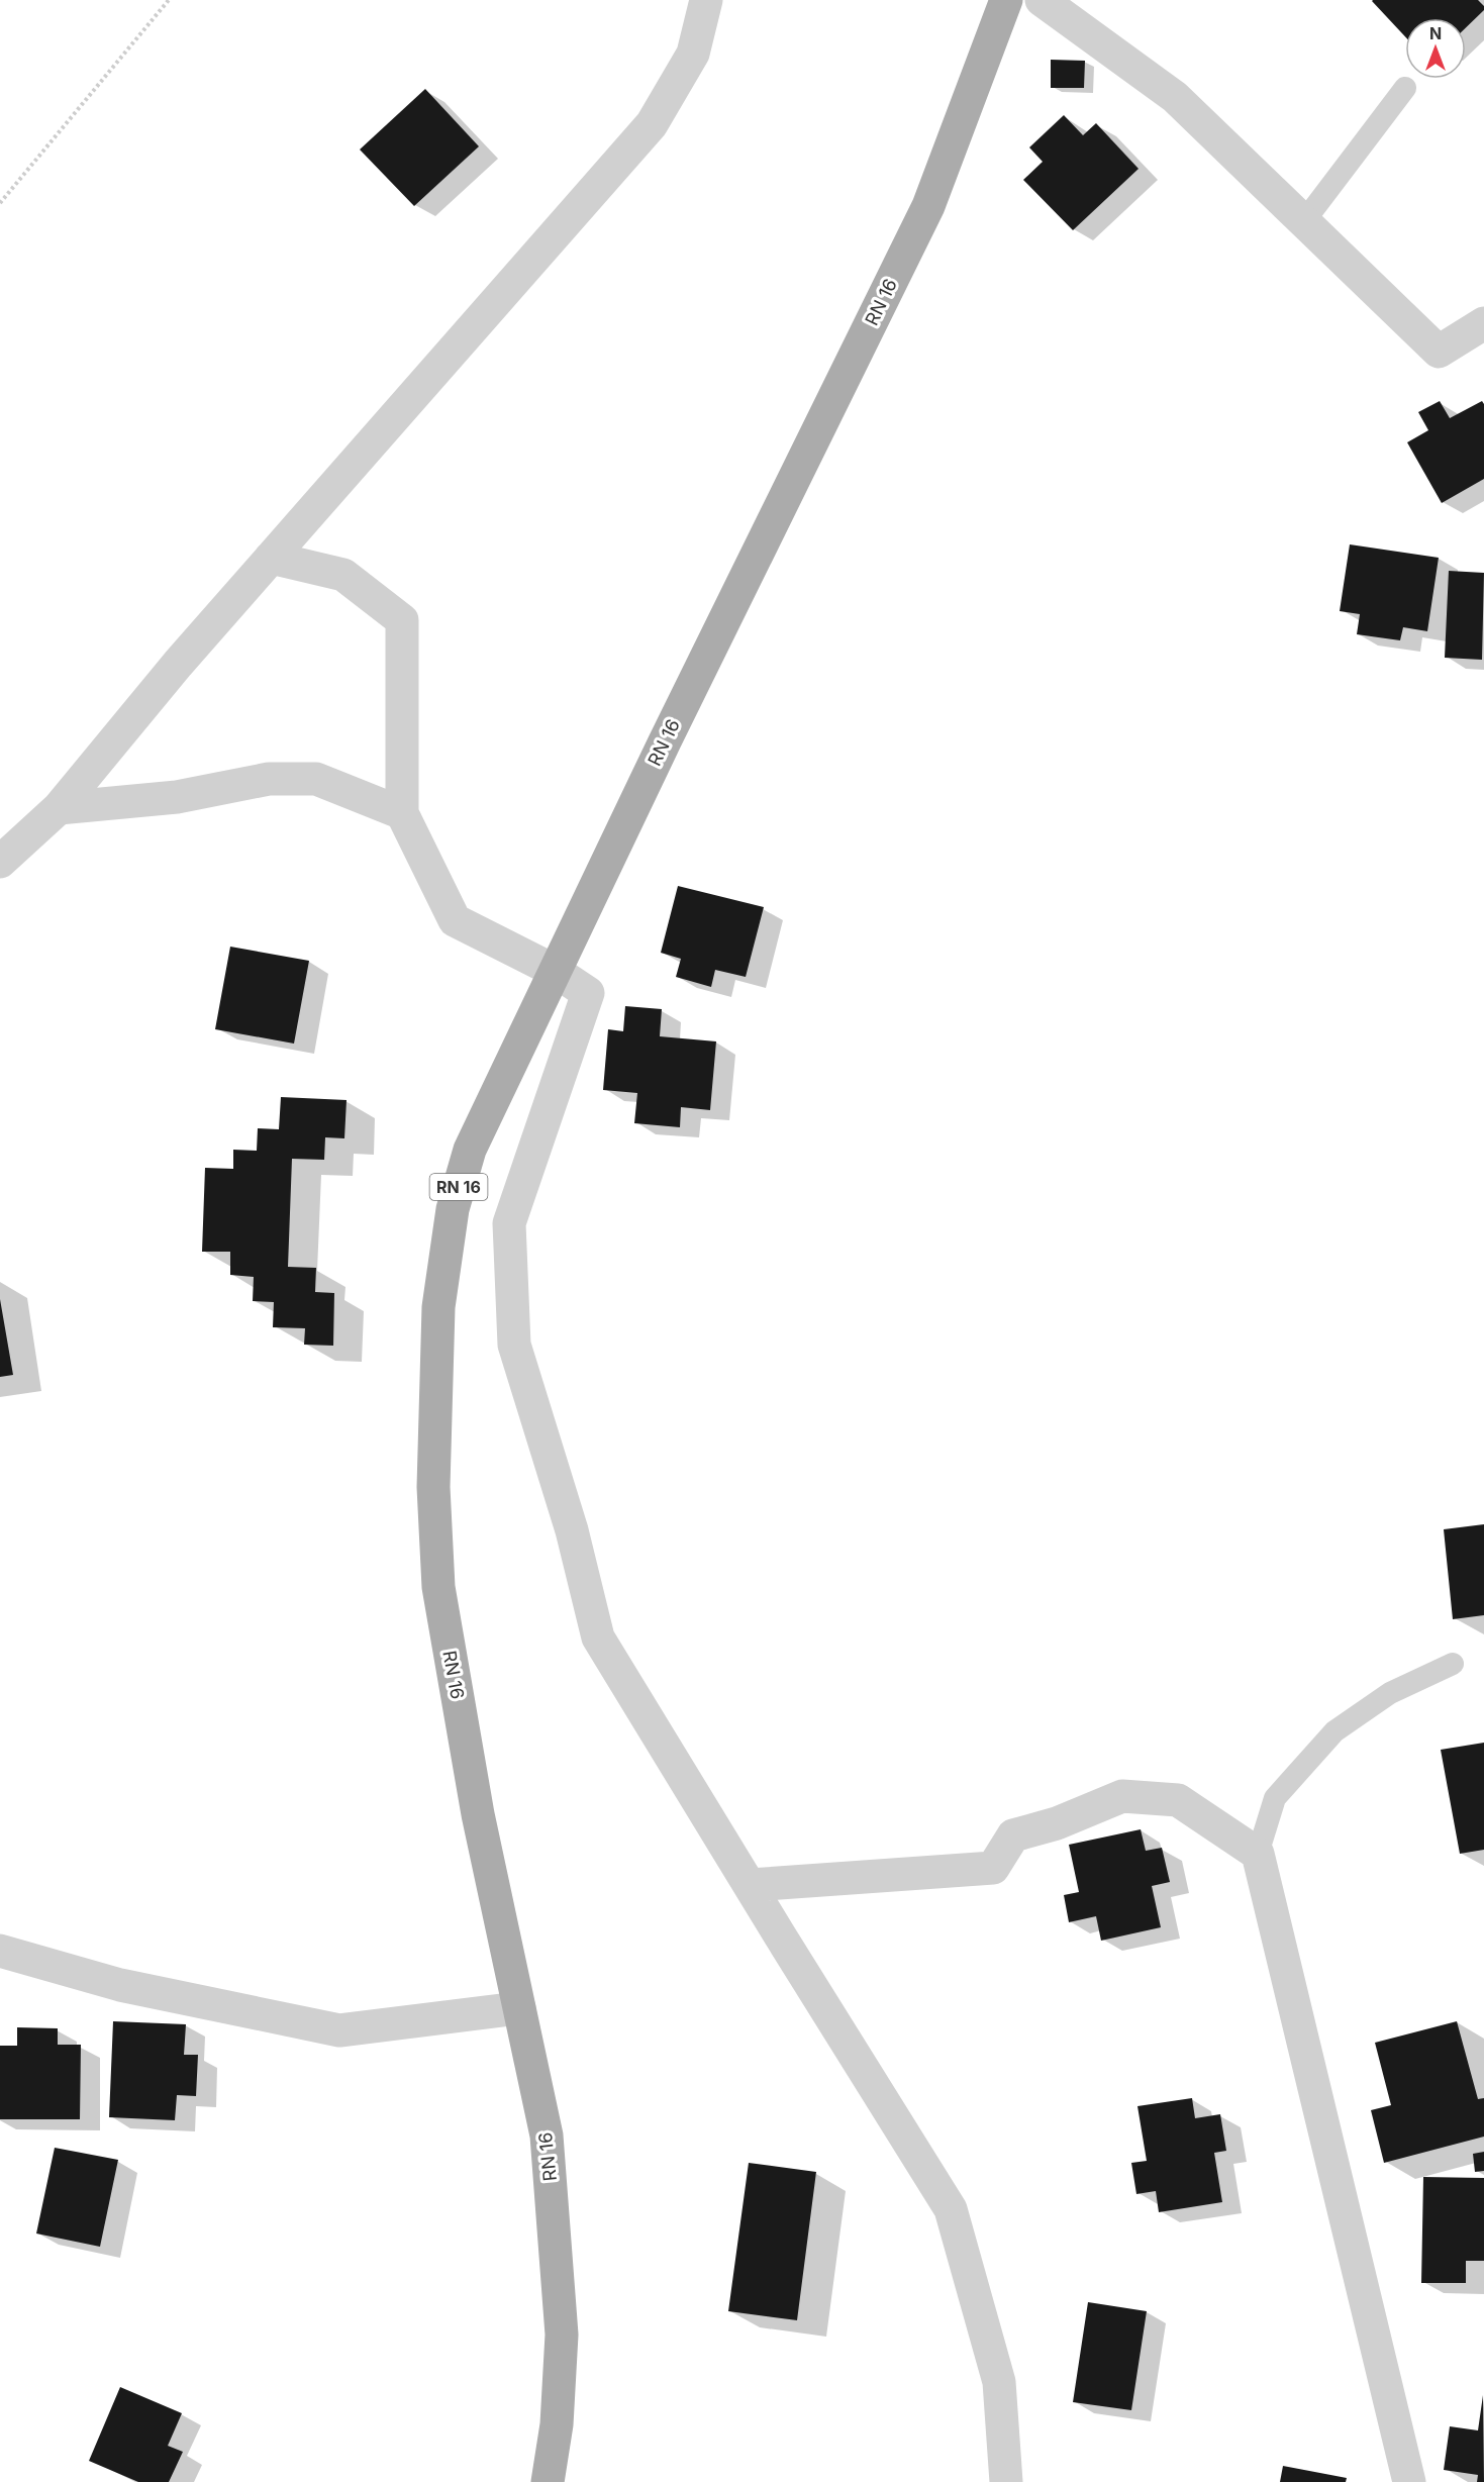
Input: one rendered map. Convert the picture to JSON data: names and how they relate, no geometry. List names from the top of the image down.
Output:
{
  "streets": {
    "main road": ["RN 16"]
  },
  "north": "top"
}
